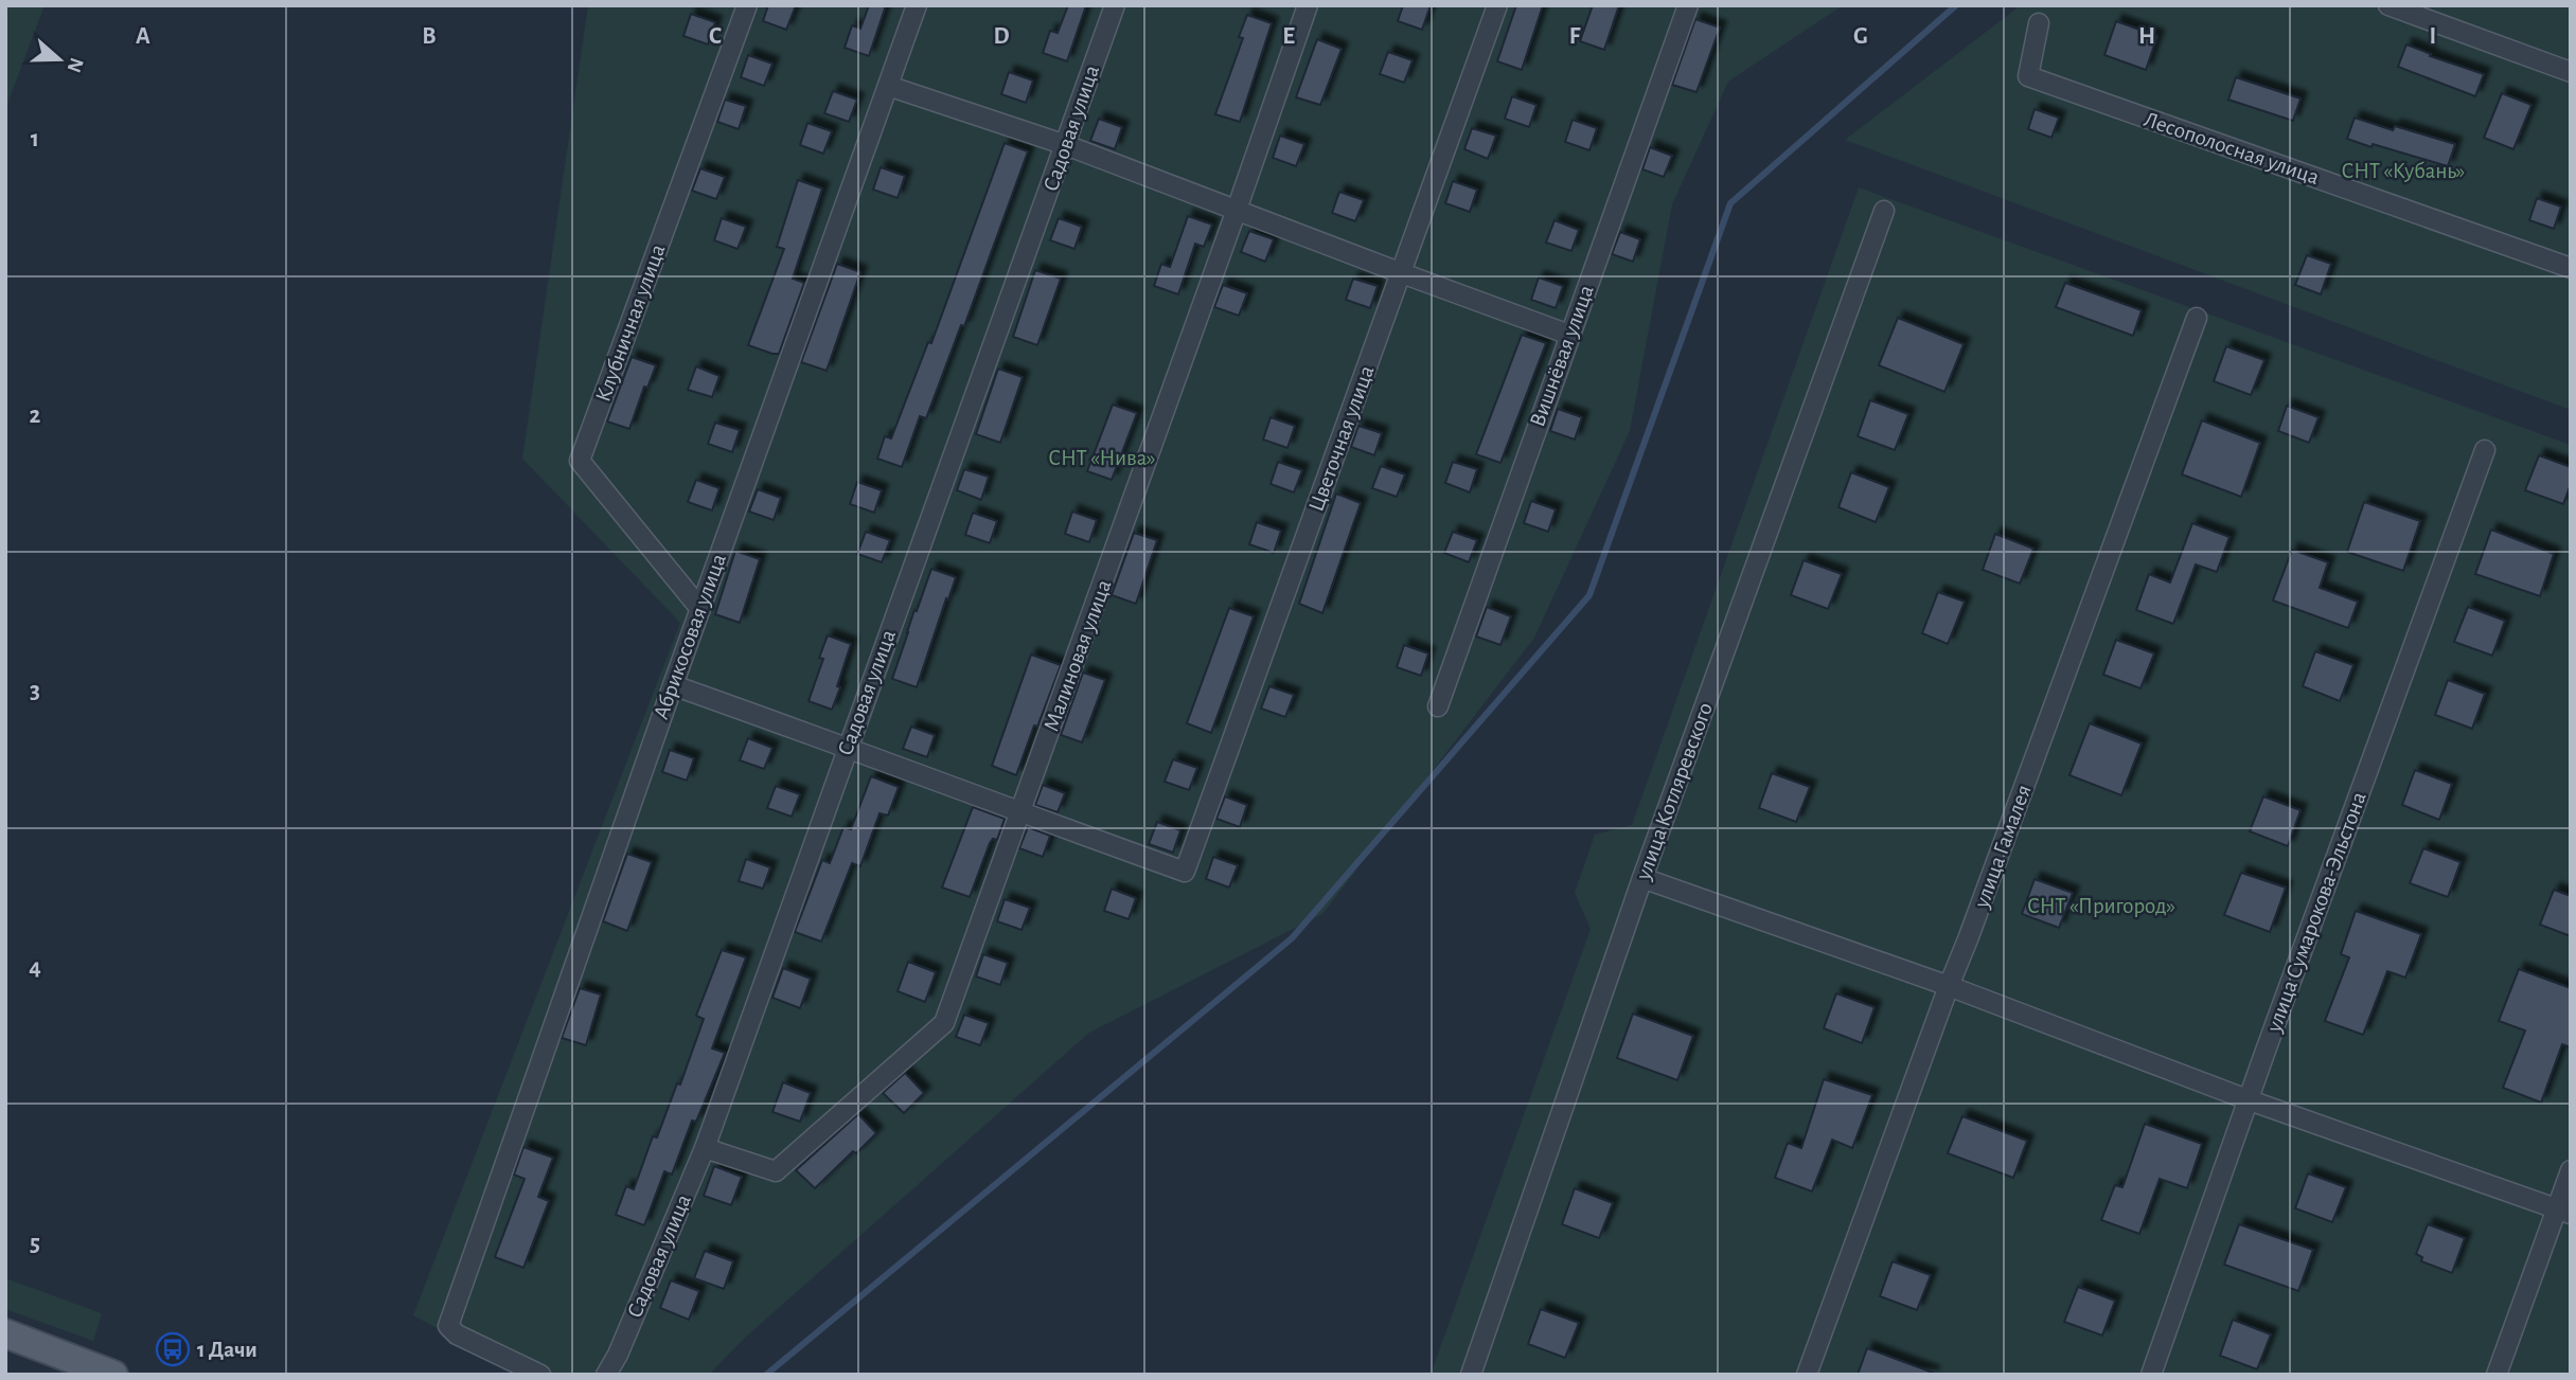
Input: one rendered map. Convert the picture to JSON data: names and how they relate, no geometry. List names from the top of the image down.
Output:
{
  "streets": {
    "street": [
      "Садовая улица",
      "Лесополосная улица",
      "Клубничная улица",
      "Вишнёвая улица",
      "Цветочная улица",
      "Абрикосовая улица",
      "Малиновая улица",
      "улица Котляревского",
      "улица Гамалея",
      "улица Сумарокова-Эльстона"
    ]
  },
  "crossings": [
    ["Садовая улица", "Малиновая улица"],
    ["Клубничная улица", "Абрикосовая улица"],
    ["Цветочная улица", "Малиновая улица"]
  ],
  "parks": ["СНТ «Кубань»", "СНТ «Нива»", "СНТ «Пригород»"],
  "places": {
    "bus stop": ["1 Дачи"]
  },
  "north": "right",
  "grid": {
    "columns": [
      "A",
      "B",
      "C",
      "D",
      "E",
      "F",
      "G",
      "H",
      "I"
    ],
    "rows": [
      "1",
      "2",
      "3",
      "4",
      "5"
    ]
  }
}
